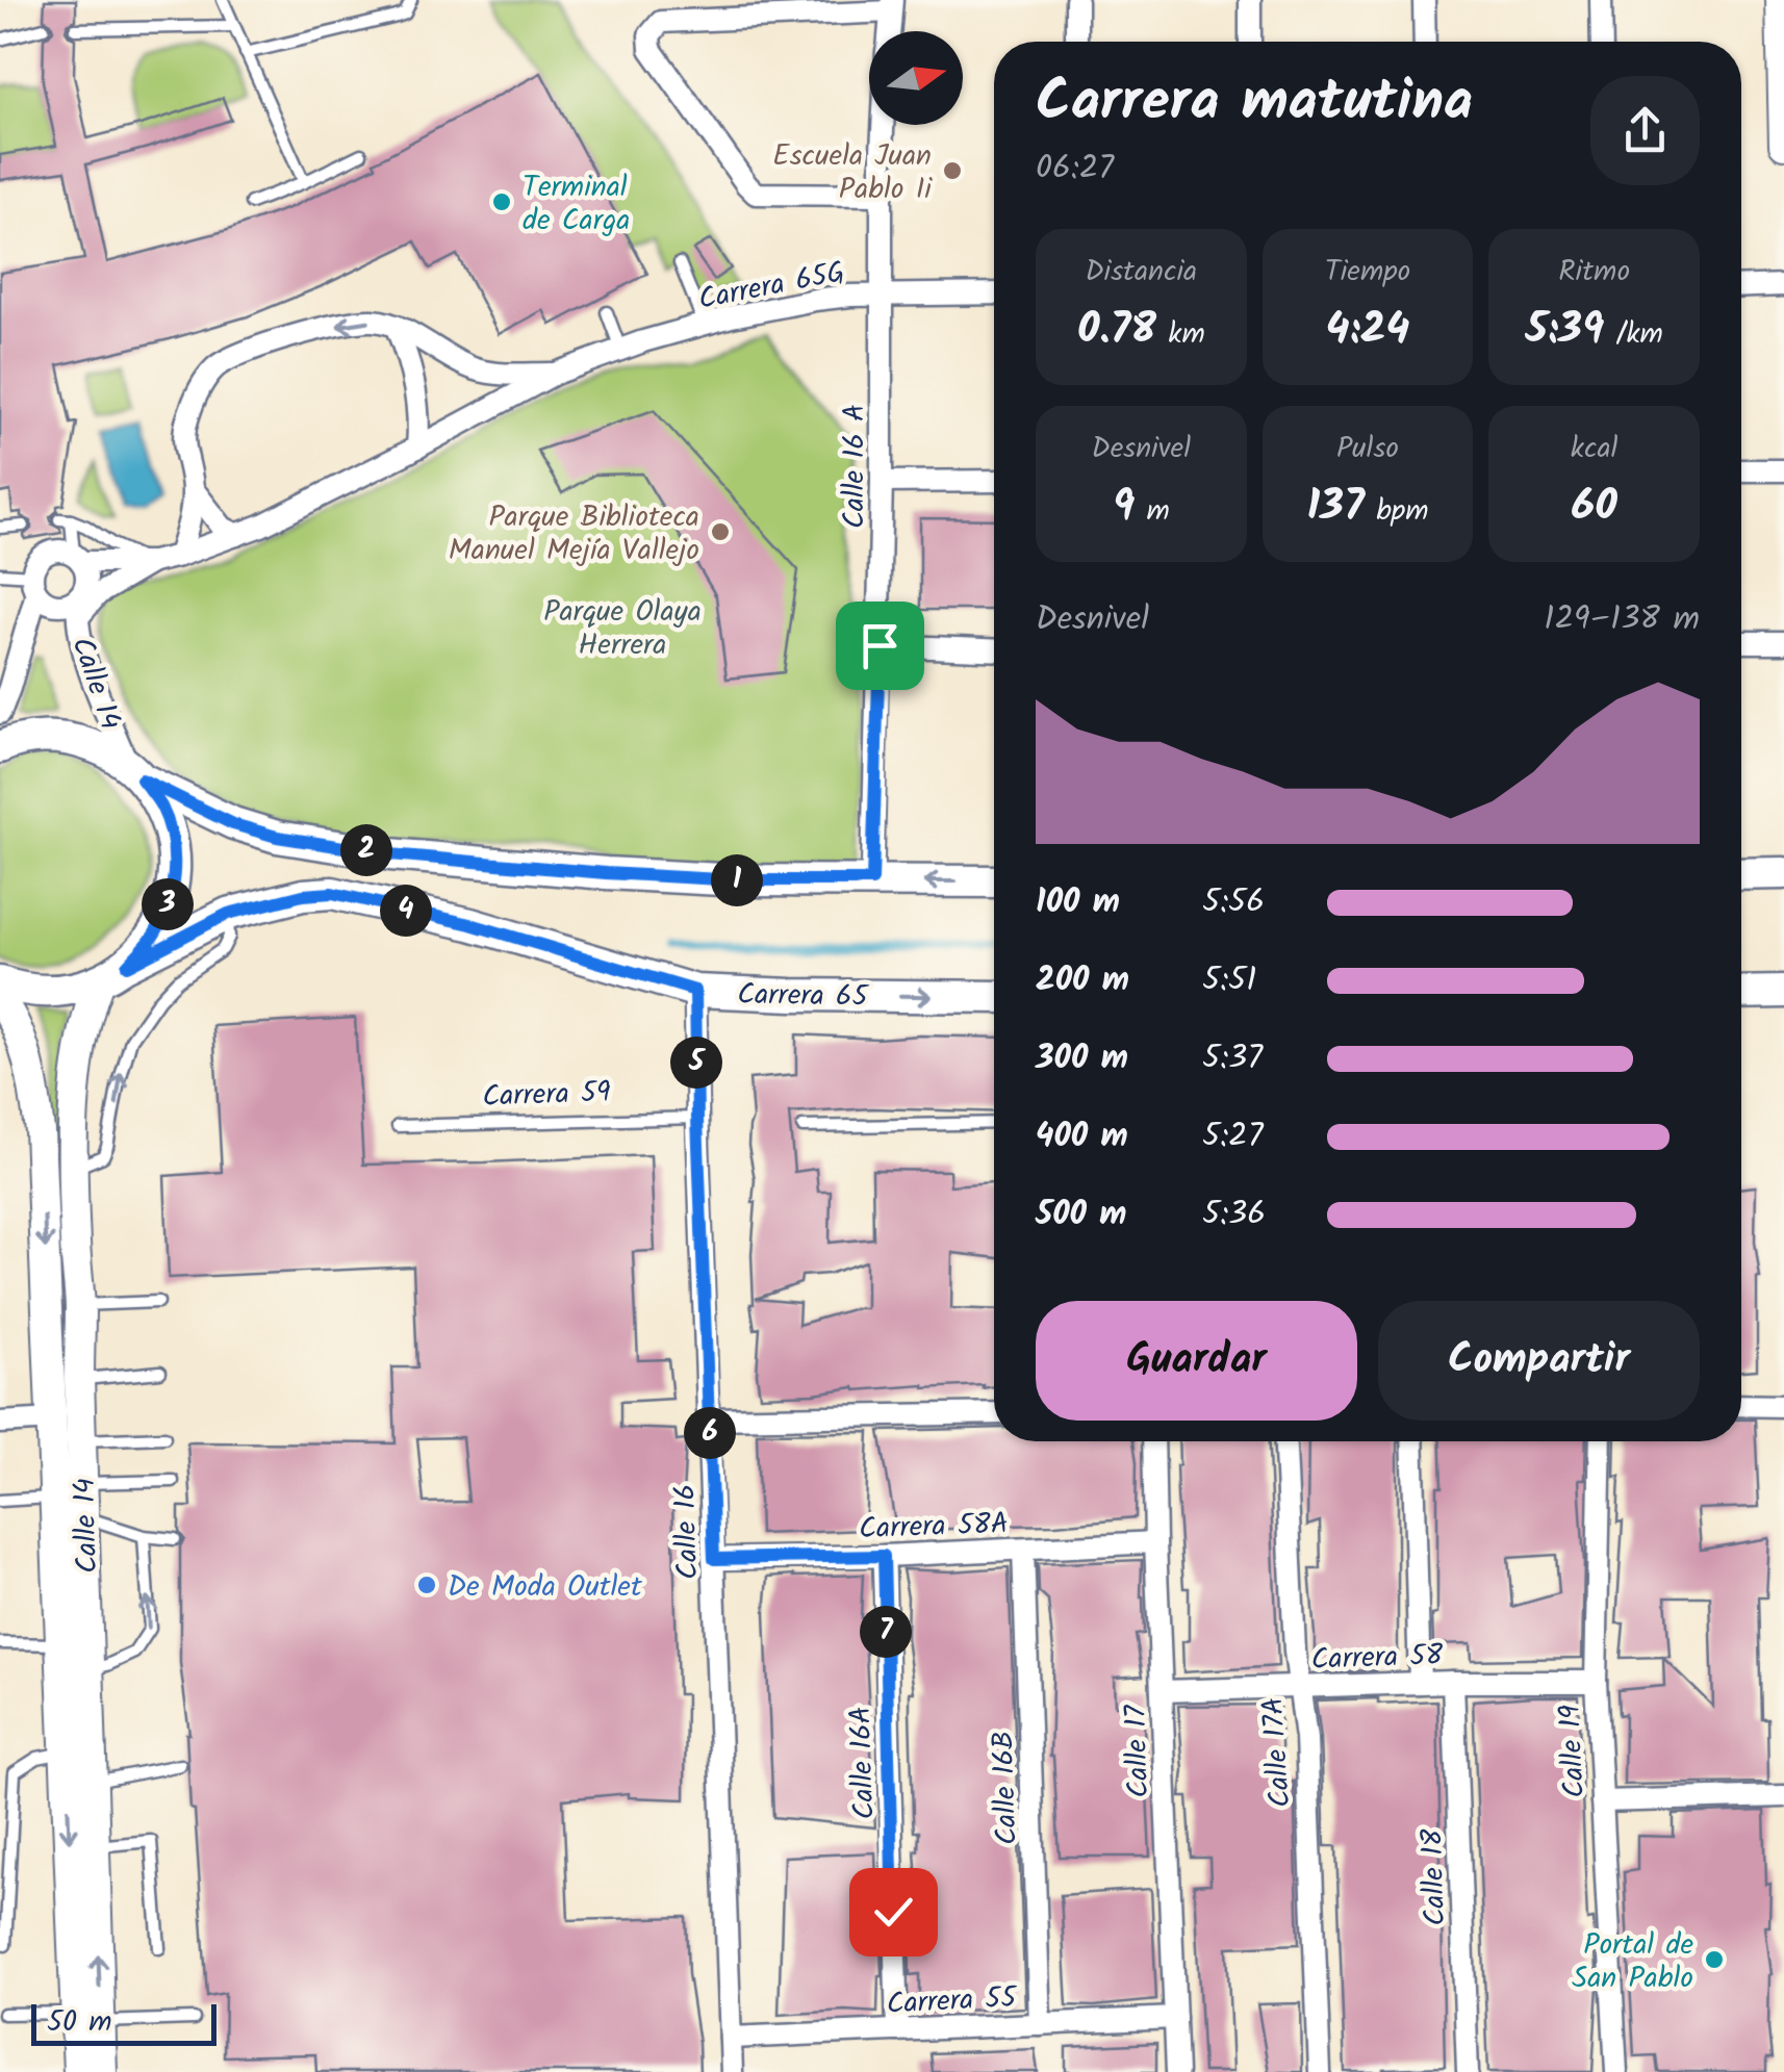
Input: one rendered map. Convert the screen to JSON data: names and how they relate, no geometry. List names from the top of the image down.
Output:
{
  "streets": {
    "main road": ["Carrera 65"],
    "street": [
      "Carrera 65G",
      "Calle 16 A",
      "Calle 14",
      "Carrera 58A",
      "Calle 16",
      "Carrera 58",
      "Calle 17",
      "Calle 19",
      "Calle 17A",
      "Calle 16A",
      "Calle 16B",
      "Calle 18",
      "Carrera 55"
    ],
    "lane": ["Carrera 59"]
  },
  "crossings": [
    ["Carrera 65G", "Calle 16 A"],
    ["Carrera 65G", "Calle 14"],
    ["Calle 14", "Carrera 65"],
    ["Carrera 65", "Calle 16"],
    ["Carrera 59", "Calle 16"],
    ["Carrera 58A", "Calle 16"],
    ["Carrera 58A", "Calle 17"],
    ["Carrera 58A", "Calle 16A"],
    ["Carrera 58A", "Calle 16B"],
    ["Calle 16", "Carrera 55"],
    ["Carrera 58", "Calle 17"],
    ["Carrera 58", "Calle 19"],
    ["Carrera 58", "Calle 17A"],
    ["Carrera 58", "Calle 18"],
    ["Calle 17", "Carrera 55"],
    ["Calle 16A", "Carrera 55"],
    ["Calle 16B", "Carrera 55"]
  ],
  "parks": ["Parque Olaya Herrera"],
  "places": [
    "Escuela Juan Pablo Ii",
    "Terminal de Carga",
    "Parque Biblioteca Manuel Mejía Vallejo",
    "De Moda Outlet",
    "Portal de San Pablo"
  ],
  "scale_bar": "50 m",
  "north": "right",
  "page": {
    "heading": ["Carrera matutina", "06:27"],
    "stats": [
      ["Distancia", "0.78 km"],
      ["Tiempo", "4:24"],
      ["Ritmo", "5:39 /km"],
      ["Desnivel", "9 m"],
      ["Pulso", "137 bpm"],
      ["kcal", "60"]
    ],
    "chart": ["Desnivel", "129–138 m"],
    "pins": [
      "2",
      "1",
      "3",
      "4",
      "5",
      "6",
      "7"
    ],
    "list": [
      {
        "name": "100 m",
        "note": "5:56"
      },
      {
        "name": "200 m",
        "note": "5:51"
      },
      {
        "name": "300 m",
        "note": "5:37"
      },
      {
        "name": "400 m",
        "note": "5:27"
      },
      {
        "name": "500 m",
        "note": "5:36"
      }
    ],
    "buttons": ["Guardar", "Compartir"],
    "scale": "50 m"
  }
}
